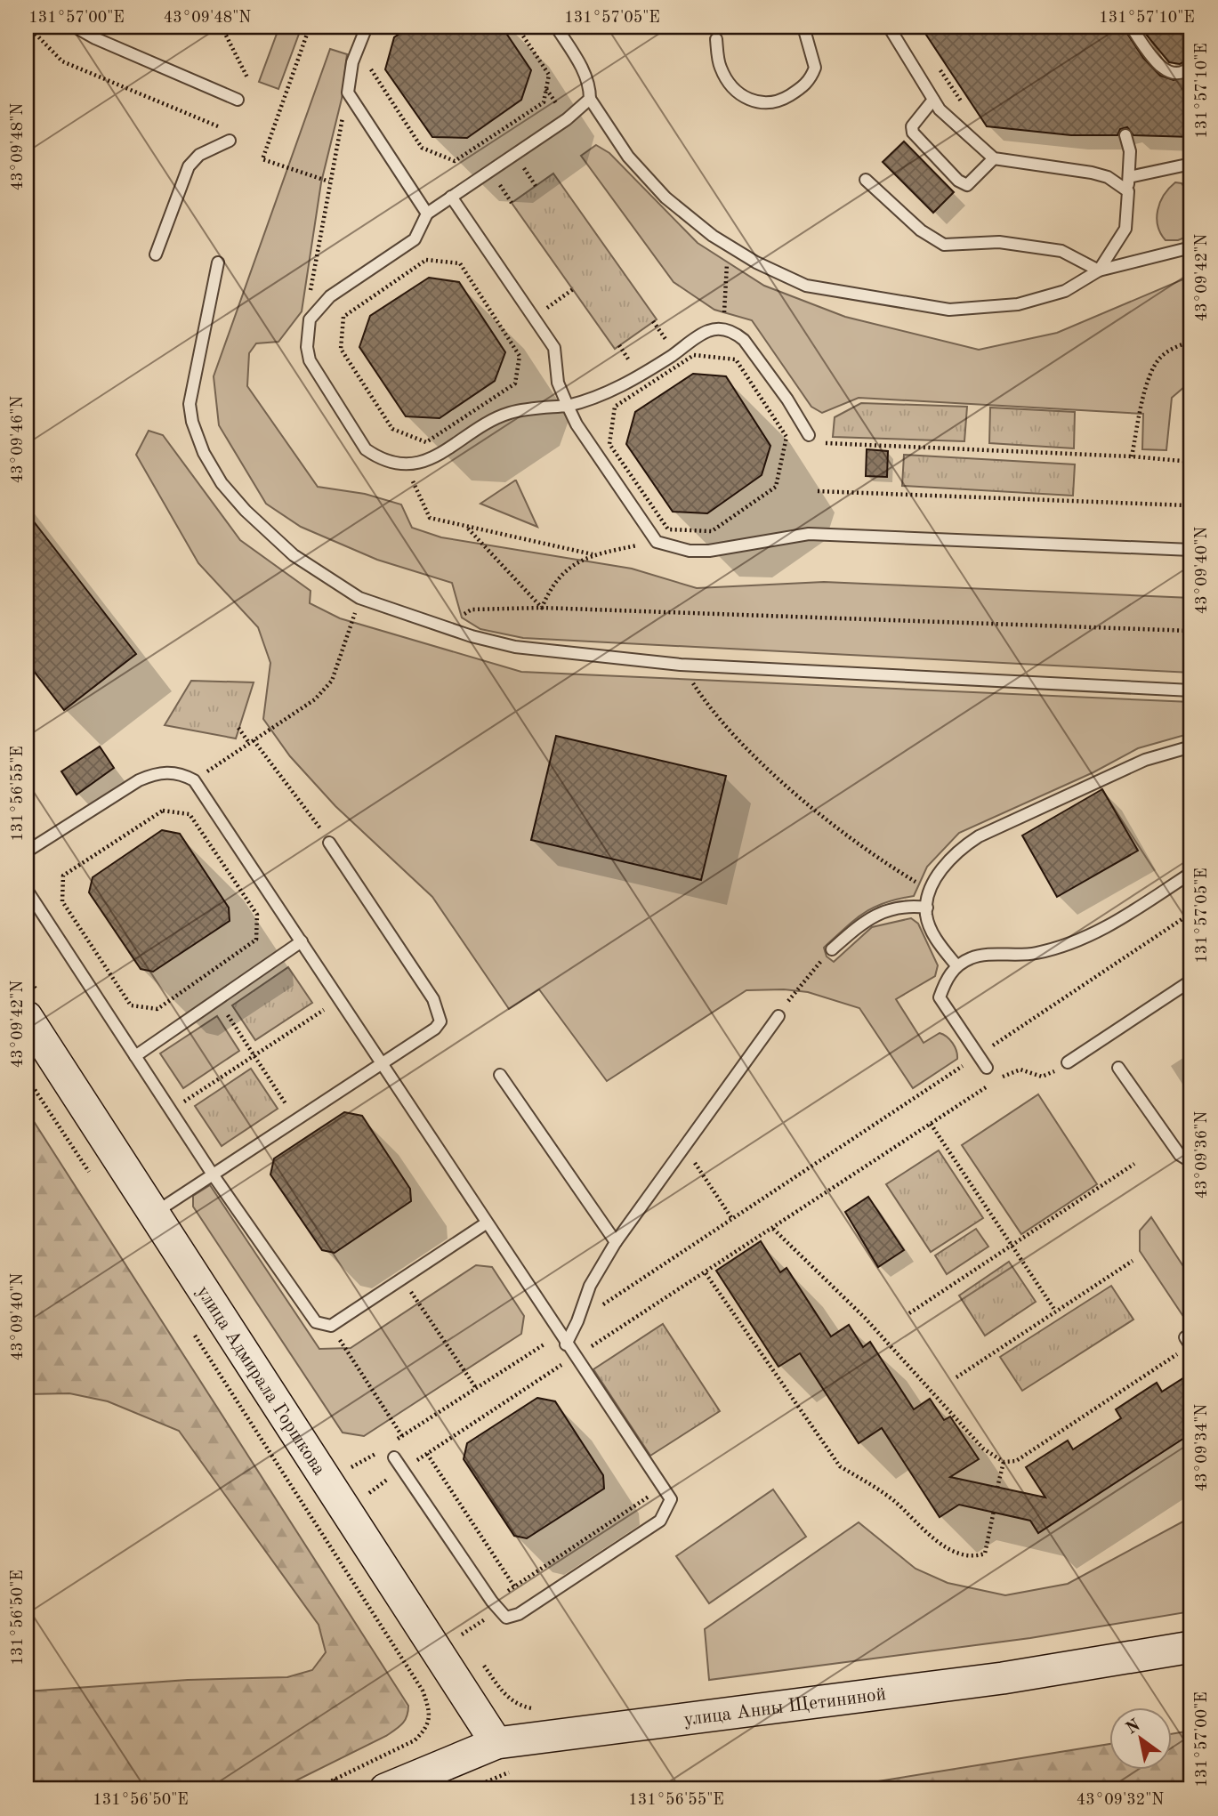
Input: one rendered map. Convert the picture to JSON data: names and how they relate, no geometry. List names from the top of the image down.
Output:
{
  "streets": {
    "main road": ["улица Адмирала Горшкова", "улица Анны Щетининой"]
  },
  "crossings": [
    ["улица Адмирала Горшкова", "улица Анны Щетининой"]
  ],
  "north": "top left",
  "coordinates": [
    "131°57'00\"E",
    "43°09'48\"N",
    "131°57'05\"E",
    "131°57'10\"E",
    "43°09'42\"N",
    "43°09'46\"N",
    "43°09'40\"N",
    "131°56'55\"E",
    "43°09'36\"N",
    "43°09'34\"N",
    "131°56'50\"E",
    "43°09'32\"N"
  ]
}
